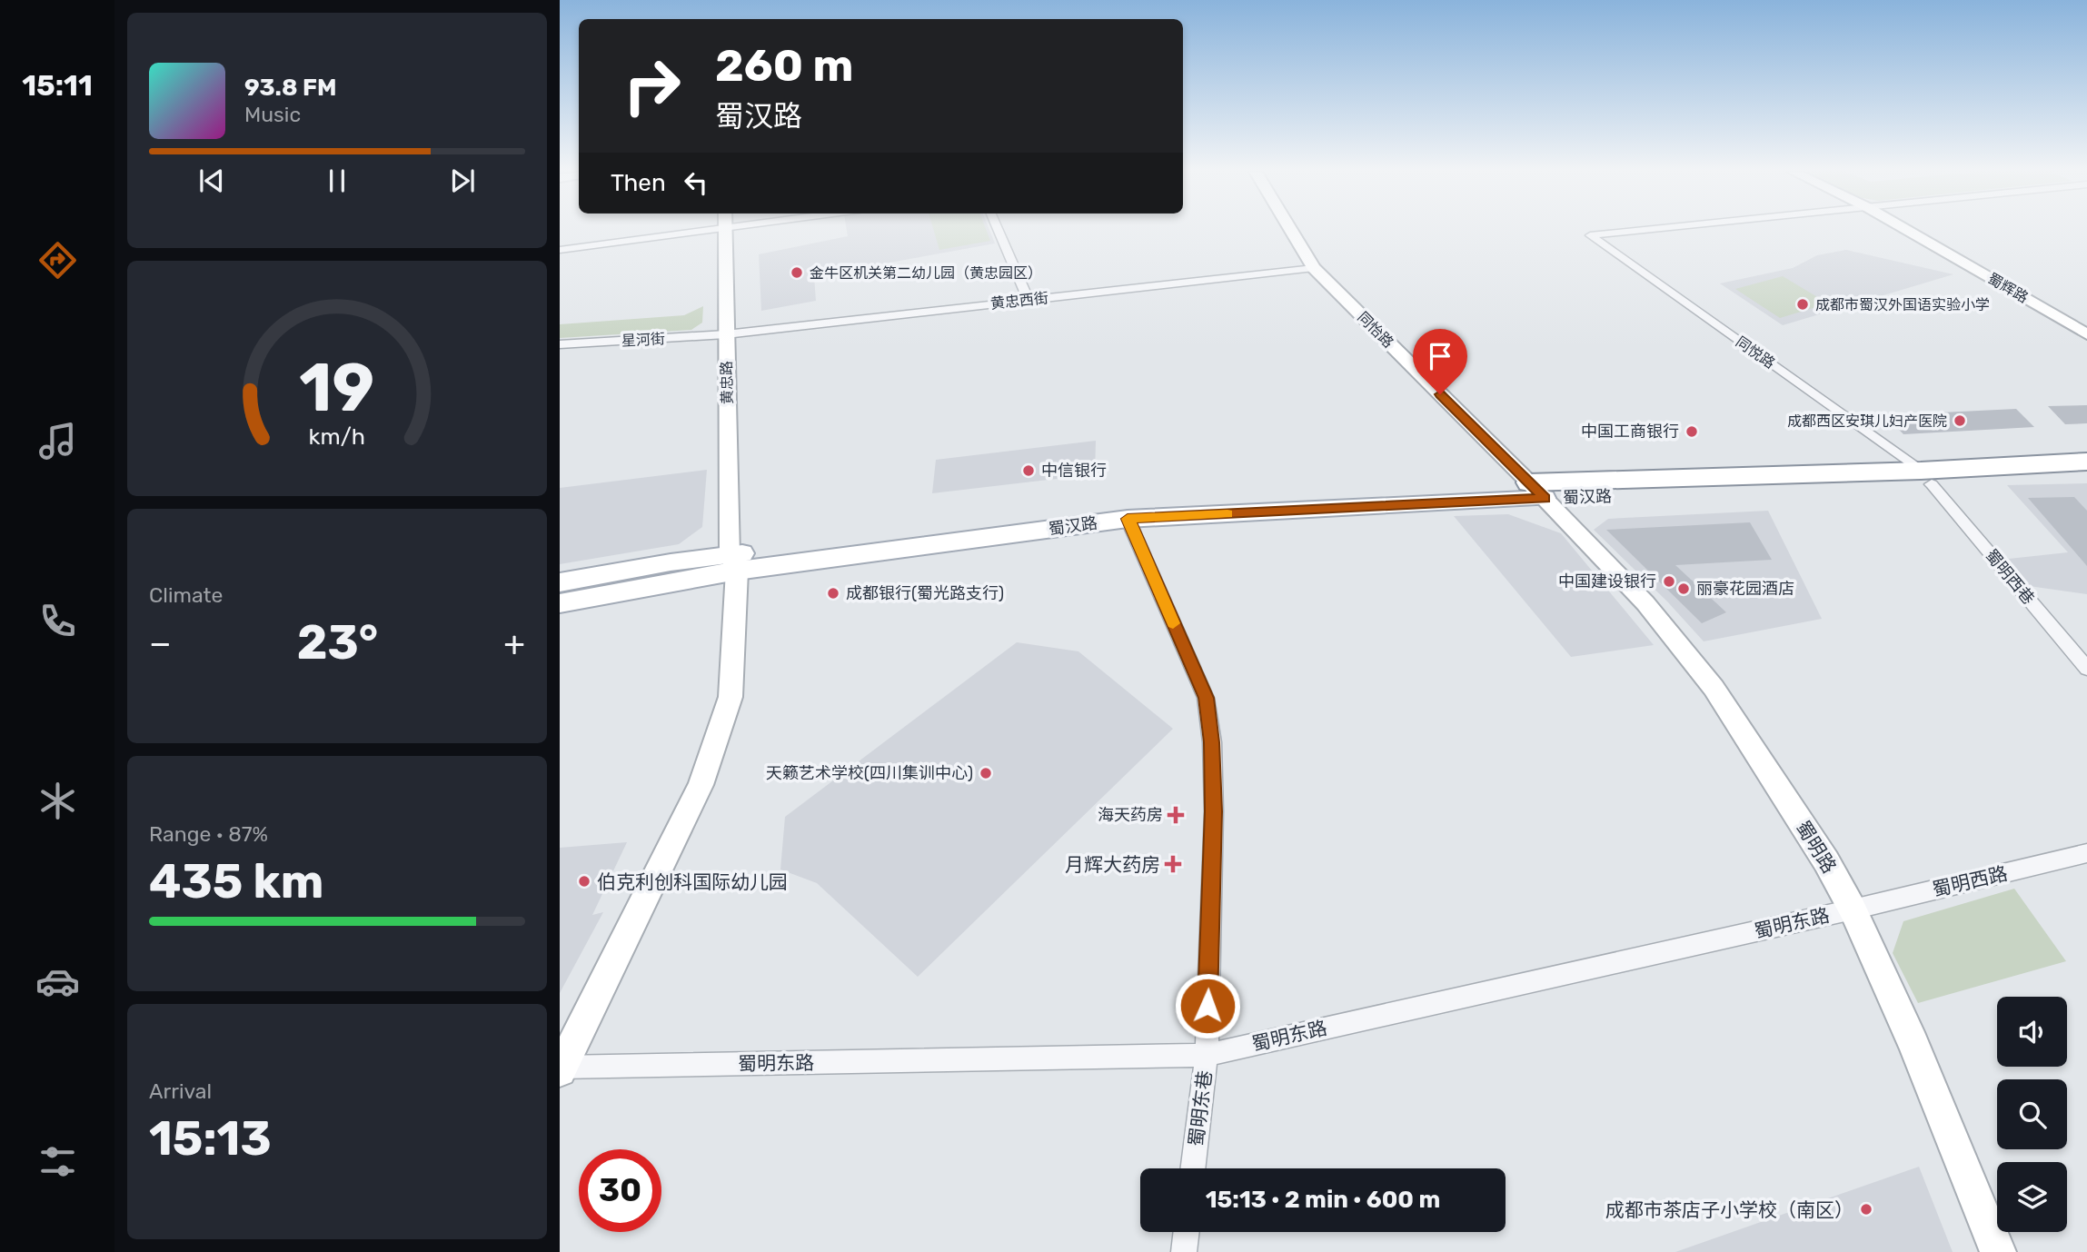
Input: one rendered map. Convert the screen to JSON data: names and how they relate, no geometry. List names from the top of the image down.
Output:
{
  "streets": {
    "highway": ["蜀汉路"],
    "street": [
      "蜀辉路",
      "黄忠西街",
      "同怡路",
      "星河街",
      "同悦路",
      "黄忠路",
      "蜀明西巷",
      "蜀明路",
      "蜀明西路",
      "蜀明东路",
      "蜀明东巷"
    ]
  },
  "crossings": [
    ["黄忠西街", "同怡路"],
    ["黄忠西街", "星河街"],
    ["黄忠西街", "黄忠路"],
    ["同怡路", "蜀汉路"],
    ["同怡路", "蜀明路"],
    ["星河街", "黄忠路"],
    ["同悦路", "蜀汉路"],
    ["同悦路", "蜀明西巷"],
    ["黄忠路", "蜀汉路"],
    ["黄忠路", "蜀明东路"],
    ["蜀汉路", "蜀明西巷"],
    ["蜀汉路", "蜀明路"],
    ["蜀汉路", "蜀明东巷"],
    ["蜀明路", "蜀明西路"],
    ["蜀明路", "蜀明东路"],
    ["蜀明西路", "蜀明东路"],
    ["蜀明东路", "蜀明东巷"]
  ],
  "places": {
    "other": [
      "金牛区机关第二幼儿园（黄忠园区）",
      "成都市蜀汉外国语实验小学",
      "成都西区安琪儿妇产医院",
      "中国工商银行",
      "中信银行",
      "中国建设银行",
      "丽豪花园酒店",
      "成都银行(蜀光路支行)",
      "天籁艺术学校(四川集训中心)",
      "伯克利创科国际幼儿园",
      "成都市茶店子小学校（南区）"
    ],
    "health": ["海天药房", "月辉大药房"]
  },
  "page": {
    "tabs": "15:11",
    "turn": ["260 m", "蜀汉路"],
    "song": ["93.8 FM", "Music"],
    "then": "Then",
    "tile": [
      "Climate",
      ["Range · 87%", "435 km"],
      ["Arrival", "15:13"]
    ],
    "heat": ["−", "23°", "+"],
    "limit": "30",
    "trip": "15:13 · 2 min · 600 m",
    "gauge": ["19", "km/h"]
  }
}
